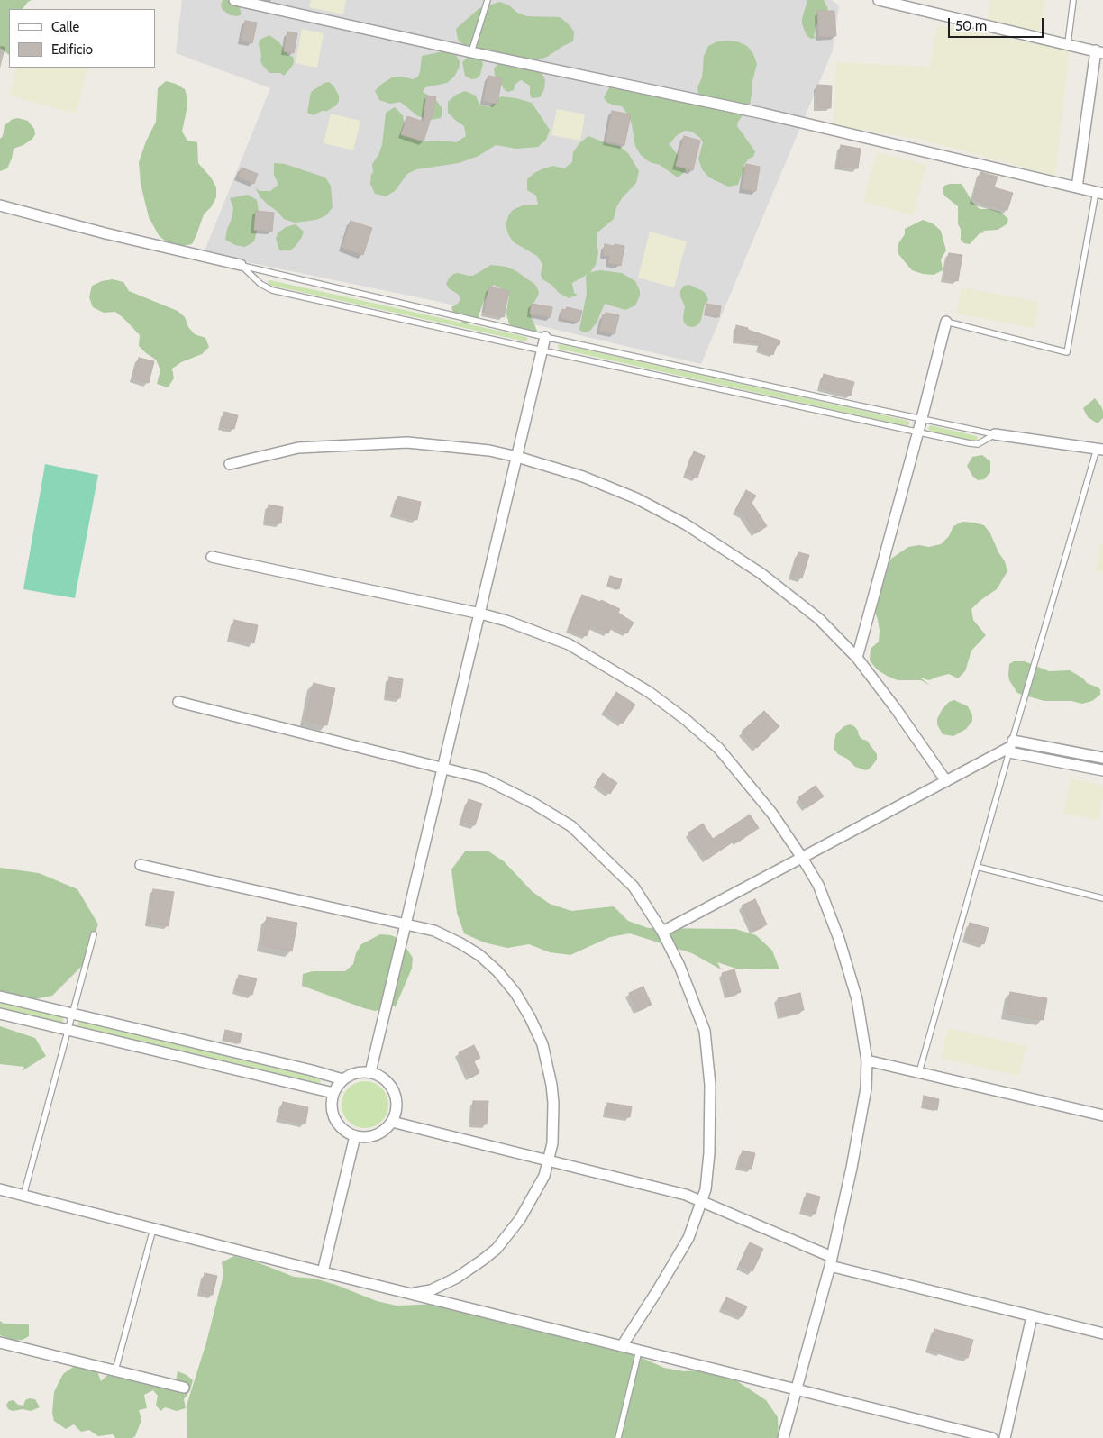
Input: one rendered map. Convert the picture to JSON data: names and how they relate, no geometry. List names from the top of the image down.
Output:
{
  "legend": ["Calle", "Edificio"],
  "scale_bar": "50 m"
}
